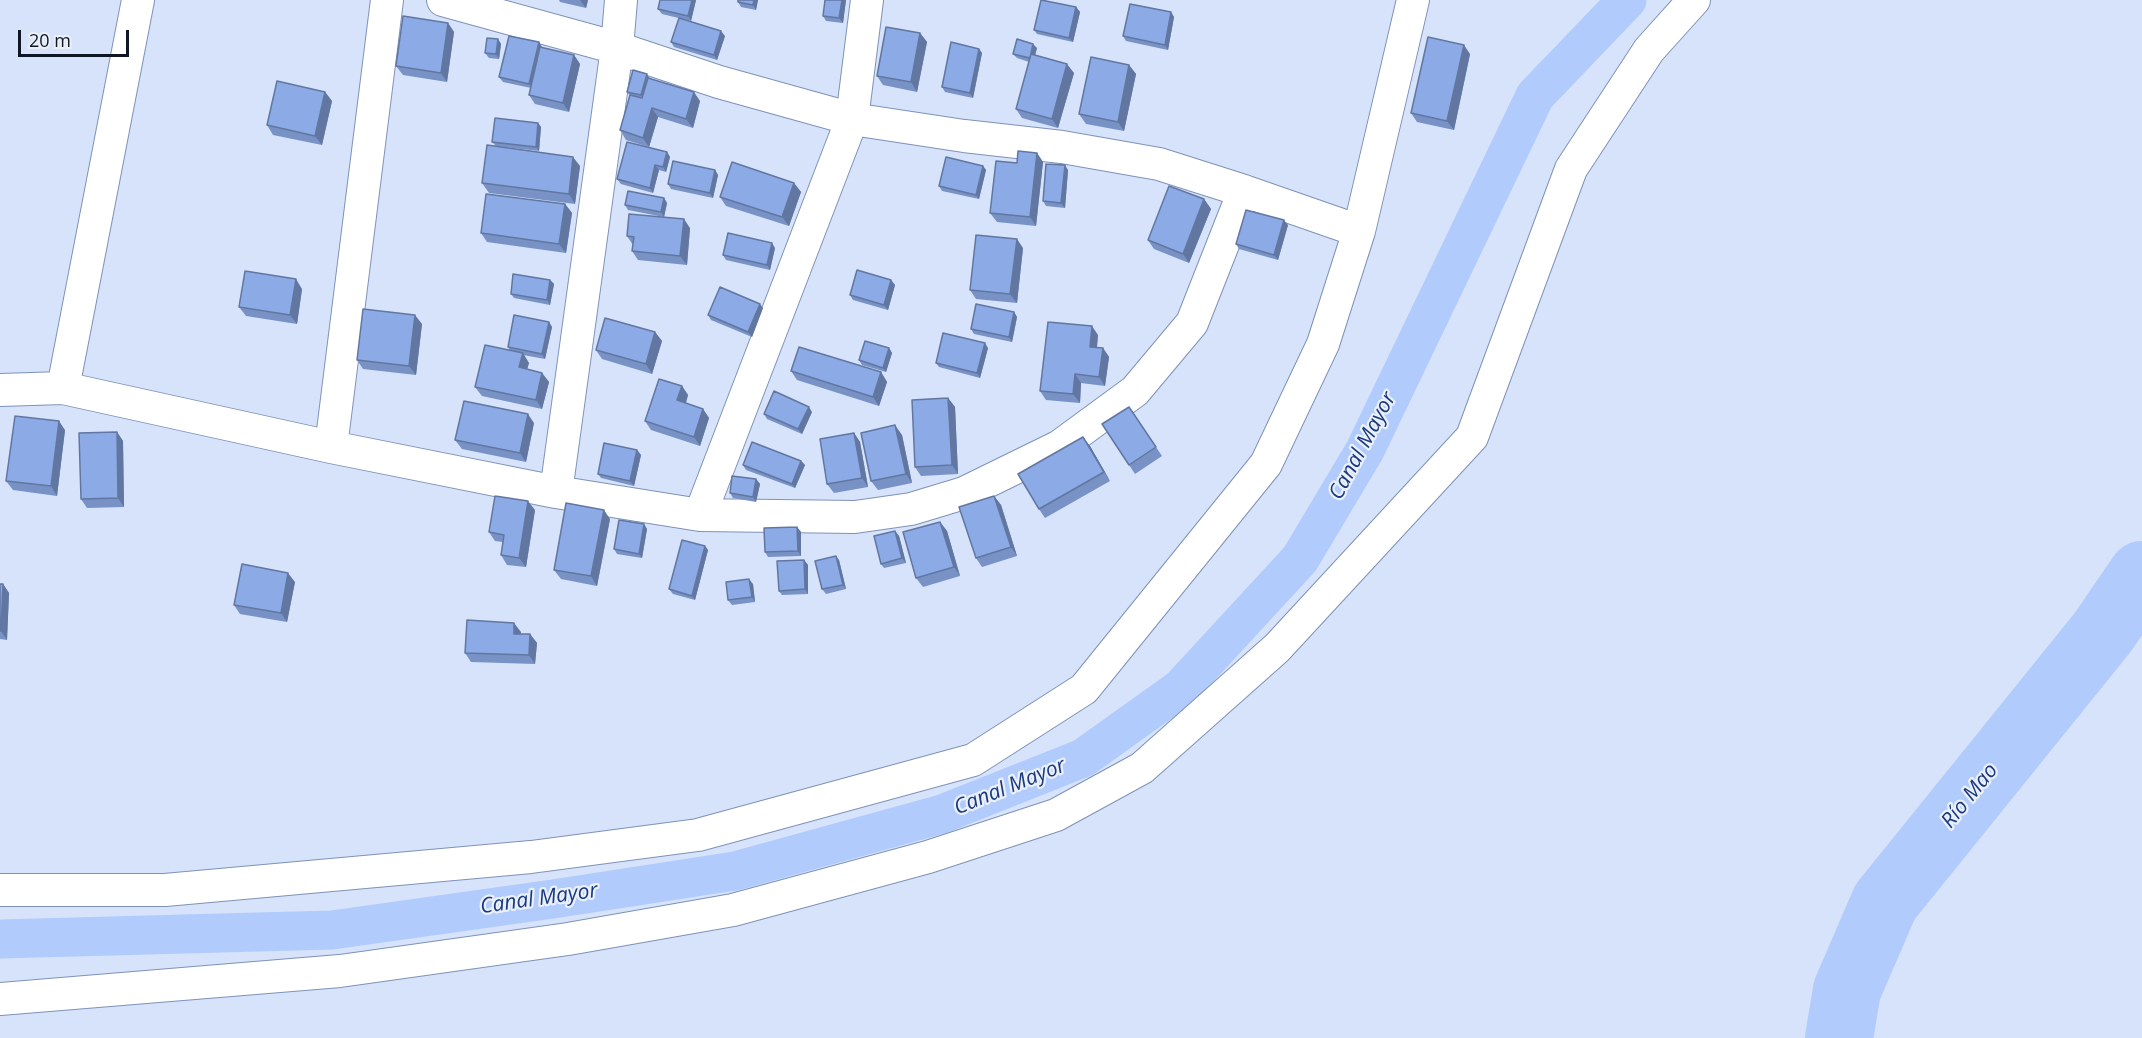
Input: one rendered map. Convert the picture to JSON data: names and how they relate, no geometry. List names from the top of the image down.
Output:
{
  "water": ["Canal Mayor", "Río Mao"],
  "scale_bar": "20 m"
}
